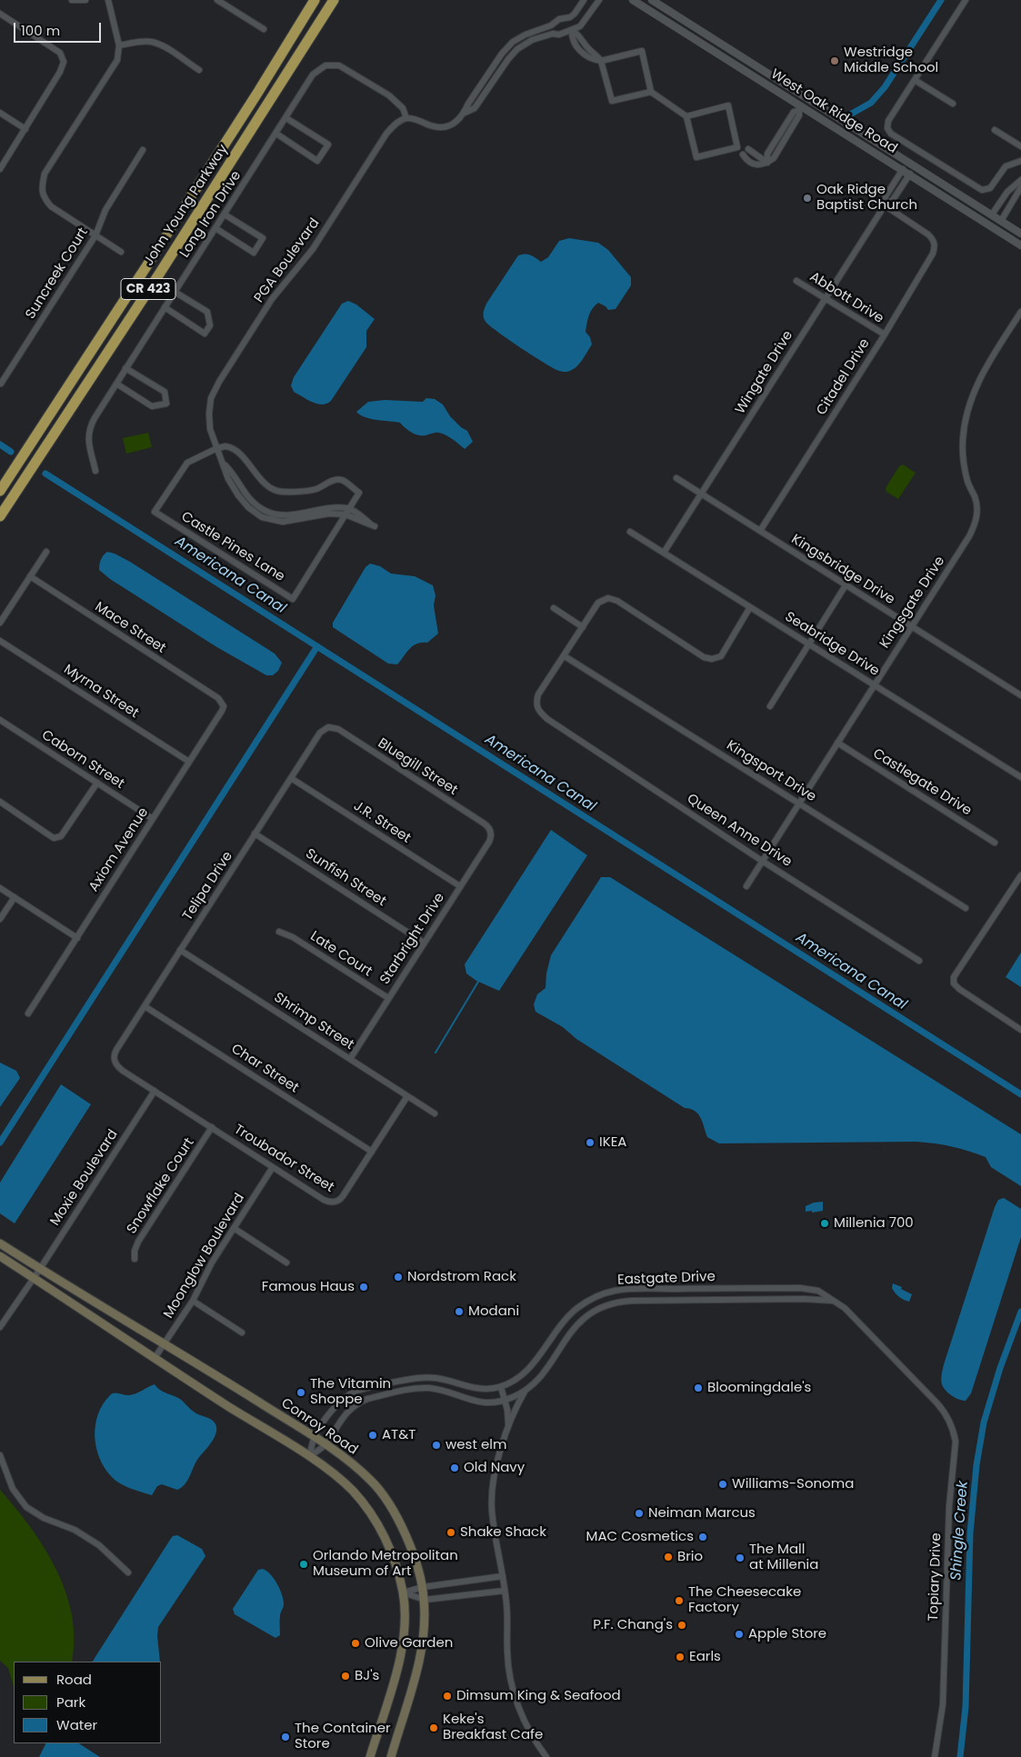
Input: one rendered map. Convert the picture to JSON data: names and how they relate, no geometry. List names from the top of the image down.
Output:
{
  "streets": {
    "highway": ["John Young Parkway", "CR 423"],
    "main road": ["Conroy Road"],
    "street": [
      "West Oak Ridge Road",
      "Long Iron Drive",
      "PGA Boulevard",
      "Suncreek Court",
      "Abbott Drive",
      "Wingate Drive",
      "Citadel Drive",
      "Castle Pines Lane",
      "Kingsbridge Drive",
      "Kingsgate Drive",
      "Mace Street",
      "Seabridge Drive",
      "Myrna Street",
      "Caborn Street",
      "Bluegill Street",
      "Kingsport Drive",
      "Castlegate Drive",
      "J.R. Street",
      "Queen Anne Drive",
      "Axiom Avenue",
      "Sunfish Street",
      "Telipa Drive",
      "Starbright Drive",
      "Late Court",
      "Shrimp Street",
      "Char Street",
      "Troubador Street",
      "Moxie Boulevard",
      "Snowflake Court",
      "Moonglow Boulevard",
      "Eastgate Drive",
      "Topiary Drive"
    ]
  },
  "crossings": [
    ["West Oak Ridge Road", "Wingate Drive"],
    ["Long Iron Drive", "PGA Boulevard"],
    ["PGA Boulevard", "Castle Pines Lane"],
    ["Abbott Drive", "Wingate Drive"],
    ["Abbott Drive", "Citadel Drive"],
    ["Wingate Drive", "Citadel Drive"],
    ["Wingate Drive", "Kingsbridge Drive"],
    ["Wingate Drive", "Seabridge Drive"],
    ["Citadel Drive", "Kingsbridge Drive"],
    ["Kingsbridge Drive", "Kingsgate Drive"],
    ["Kingsgate Drive", "Seabridge Drive"],
    ["Kingsgate Drive", "Kingsport Drive"],
    ["Kingsgate Drive", "Castlegate Drive"],
    ["Kingsgate Drive", "Queen Anne Drive"],
    ["Mace Street", "Axiom Avenue"],
    ["Myrna Street", "Axiom Avenue"],
    ["Caborn Street", "Axiom Avenue"],
    ["Bluegill Street", "Telipa Drive"],
    ["Bluegill Street", "Starbright Drive"],
    ["Kingsport Drive", "Queen Anne Drive"],
    ["J.R. Street", "Telipa Drive"],
    ["J.R. Street", "Starbright Drive"],
    ["Sunfish Street", "Telipa Drive"],
    ["Sunfish Street", "Starbright Drive"],
    ["Telipa Drive", "Shrimp Street"],
    ["Telipa Drive", "Char Street"],
    ["Telipa Drive", "Troubador Street"],
    ["Starbright Drive", "Late Court"],
    ["Starbright Drive", "Shrimp Street"],
    ["Shrimp Street", "Troubador Street"],
    ["Char Street", "Troubador Street"],
    ["Troubador Street", "Moxie Boulevard"],
    ["Troubador Street", "Snowflake Court"],
    ["Troubador Street", "Moonglow Boulevard"],
    ["Moxie Boulevard", "Conroy Road"],
    ["Moonglow Boulevard", "Conroy Road"],
    ["Eastgate Drive", "Conroy Road"],
    ["Eastgate Drive", "Topiary Drive"]
  ],
  "water": ["Americana Canal", "Shingle Creek"],
  "places": [
    "Westridge Middle School",
    "Oak Ridge Baptist Church",
    "IKEA",
    "Millenia 700",
    "Nordstrom Rack",
    "Famous Haus",
    "Modani",
    "Bloomingdale's",
    "The Vitamin Shoppe",
    "AT&T",
    "west elm",
    "Old Navy",
    "Williams-Sonoma",
    "Neiman Marcus",
    "Shake Shack",
    "MAC Cosmetics",
    "Brio",
    "The Mall at Millenia",
    "Orlando Metropolitan Museum of Art",
    "The Cheesecake Factory",
    "P.F. Chang's",
    "Apple Store",
    "Olive Garden",
    "Earls",
    "BJ's",
    "Dimsum King & Seafood",
    "Keke's Breakfast Cafe",
    "The Container Store"
  ],
  "legend": ["Road", "Park", "Water"],
  "scale_bar": "100 m"
}
